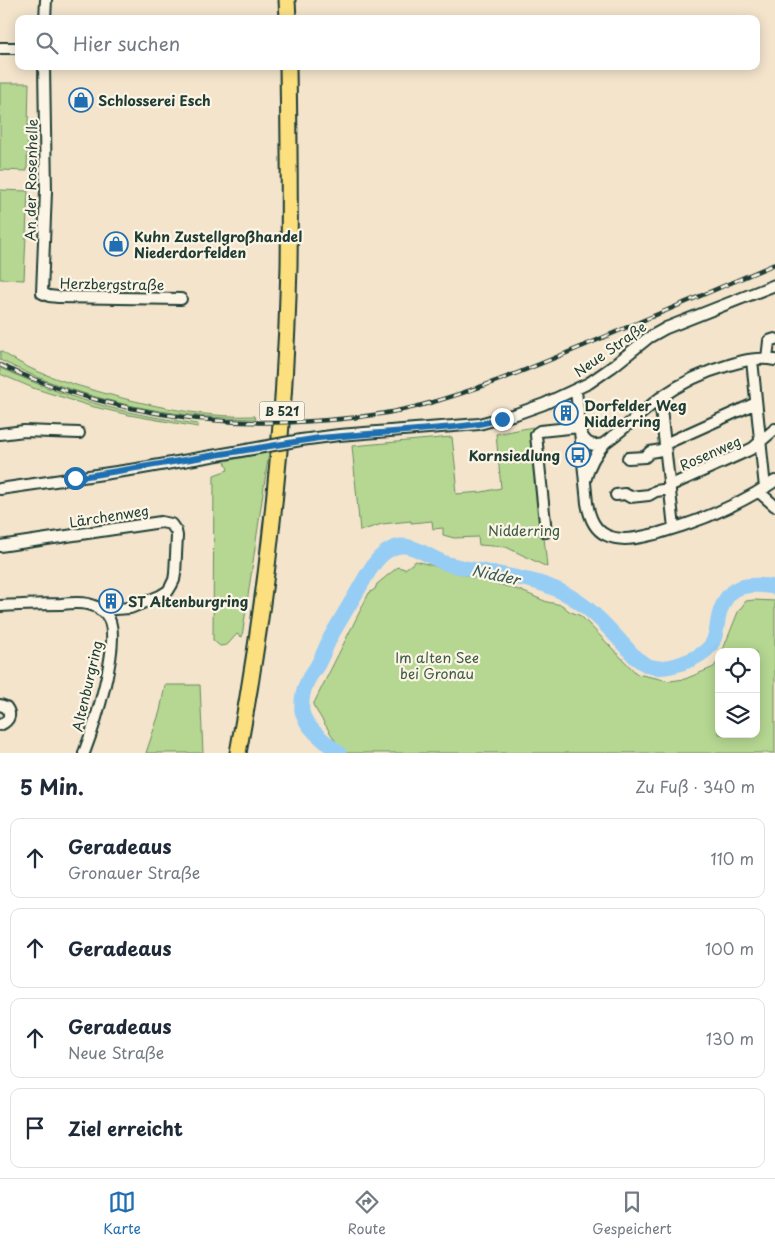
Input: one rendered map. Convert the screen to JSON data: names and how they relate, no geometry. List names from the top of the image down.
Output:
{
  "streets": {
    "main road": ["B 521"],
    "street": [
      "An der Rosenhelle",
      "Herzbergstraße",
      "Neue Straße",
      "Rosenweg",
      "Lärchenweg",
      "Altenburgring"
    ]
  },
  "crossings": [
    ["An der Rosenhelle", "Herzbergstraße"],
    ["Lärchenweg", "Altenburgring"]
  ],
  "water": ["Nidder"],
  "parks": ["Nidderring", "Im alten See bei Gronau"],
  "places": {
    "shop": ["Schlosserei Esch", "Kuhn Zustellgroßhandel Niederdorfelden"],
    "building": ["Dorfelder Weg Nidderring", "ST Altenburgring"],
    "bus stop": ["Kornsiedlung"]
  },
  "page": {
    "search": "Hier suchen",
    "heading": ["5 Min.", "Zu Fuß · 340 m"],
    "list": [
      ["Geradeaus", "Gronauer Straße", "110 m"],
      ["Geradeaus", "100 m"],
      ["Geradeaus", "Neue Straße", "130 m"],
      "Ziel erreicht"
    ],
    "nav": ["Karte", "Route", "Gespeichert"]
  }
}
